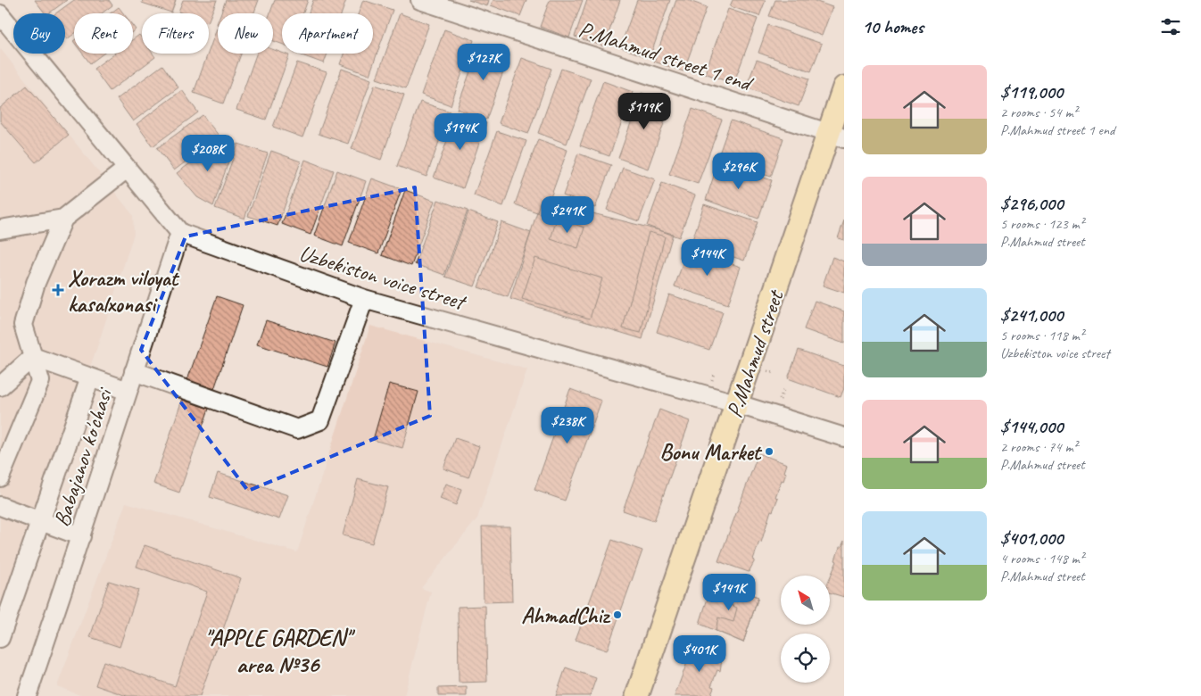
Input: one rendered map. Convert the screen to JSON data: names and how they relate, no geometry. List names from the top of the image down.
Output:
{
  "streets": {
    "main road": ["P.Mahmud street"],
    "street": ["P.Mahmud street 1 end", "Uzbekiston voice street", "Babajanov ko'chasi"]
  },
  "crossings": [
    ["P.Mahmud street 1 end", "P.Mahmud street"],
    ["Uzbekiston voice street", "P.Mahmud street"],
    ["Uzbekiston voice street", "Babajanov ko'chasi"]
  ],
  "districts": ["\"APPLE GARDEN\" area №36"],
  "places": {
    "health": ["Xorazm viloyat kasalxonasi"],
    "other": ["Bonu Market", "AhmadChiz"]
  },
  "north": "top left",
  "page": {
    "heading": "10 homes",
    "chip": [
      "Buy",
      "Rent",
      "Filters",
      "New",
      "Apartment"
    ],
    "price": [
      "$127K",
      "$119K",
      "$194K",
      "$208K",
      "$296K",
      "$241K",
      "$144K",
      "$238K",
      "$141K",
      "$401K"
    ],
    "list": [
      {
        "name": "$119,000",
        "note": "2 rooms · 54 m² · P.Mahmud street 1 end"
      },
      {
        "name": "$296,000",
        "note": "5 rooms · 123 m² · P.Mahmud street"
      },
      {
        "name": "$241,000",
        "note": "5 rooms · 118 m² · Uzbekiston voice street"
      },
      {
        "name": "$144,000",
        "note": "2 rooms · 74 m² · P.Mahmud street"
      },
      {
        "name": "$401,000",
        "note": "4 rooms · 148 m² · P.Mahmud street"
      }
    ]
  }
}
